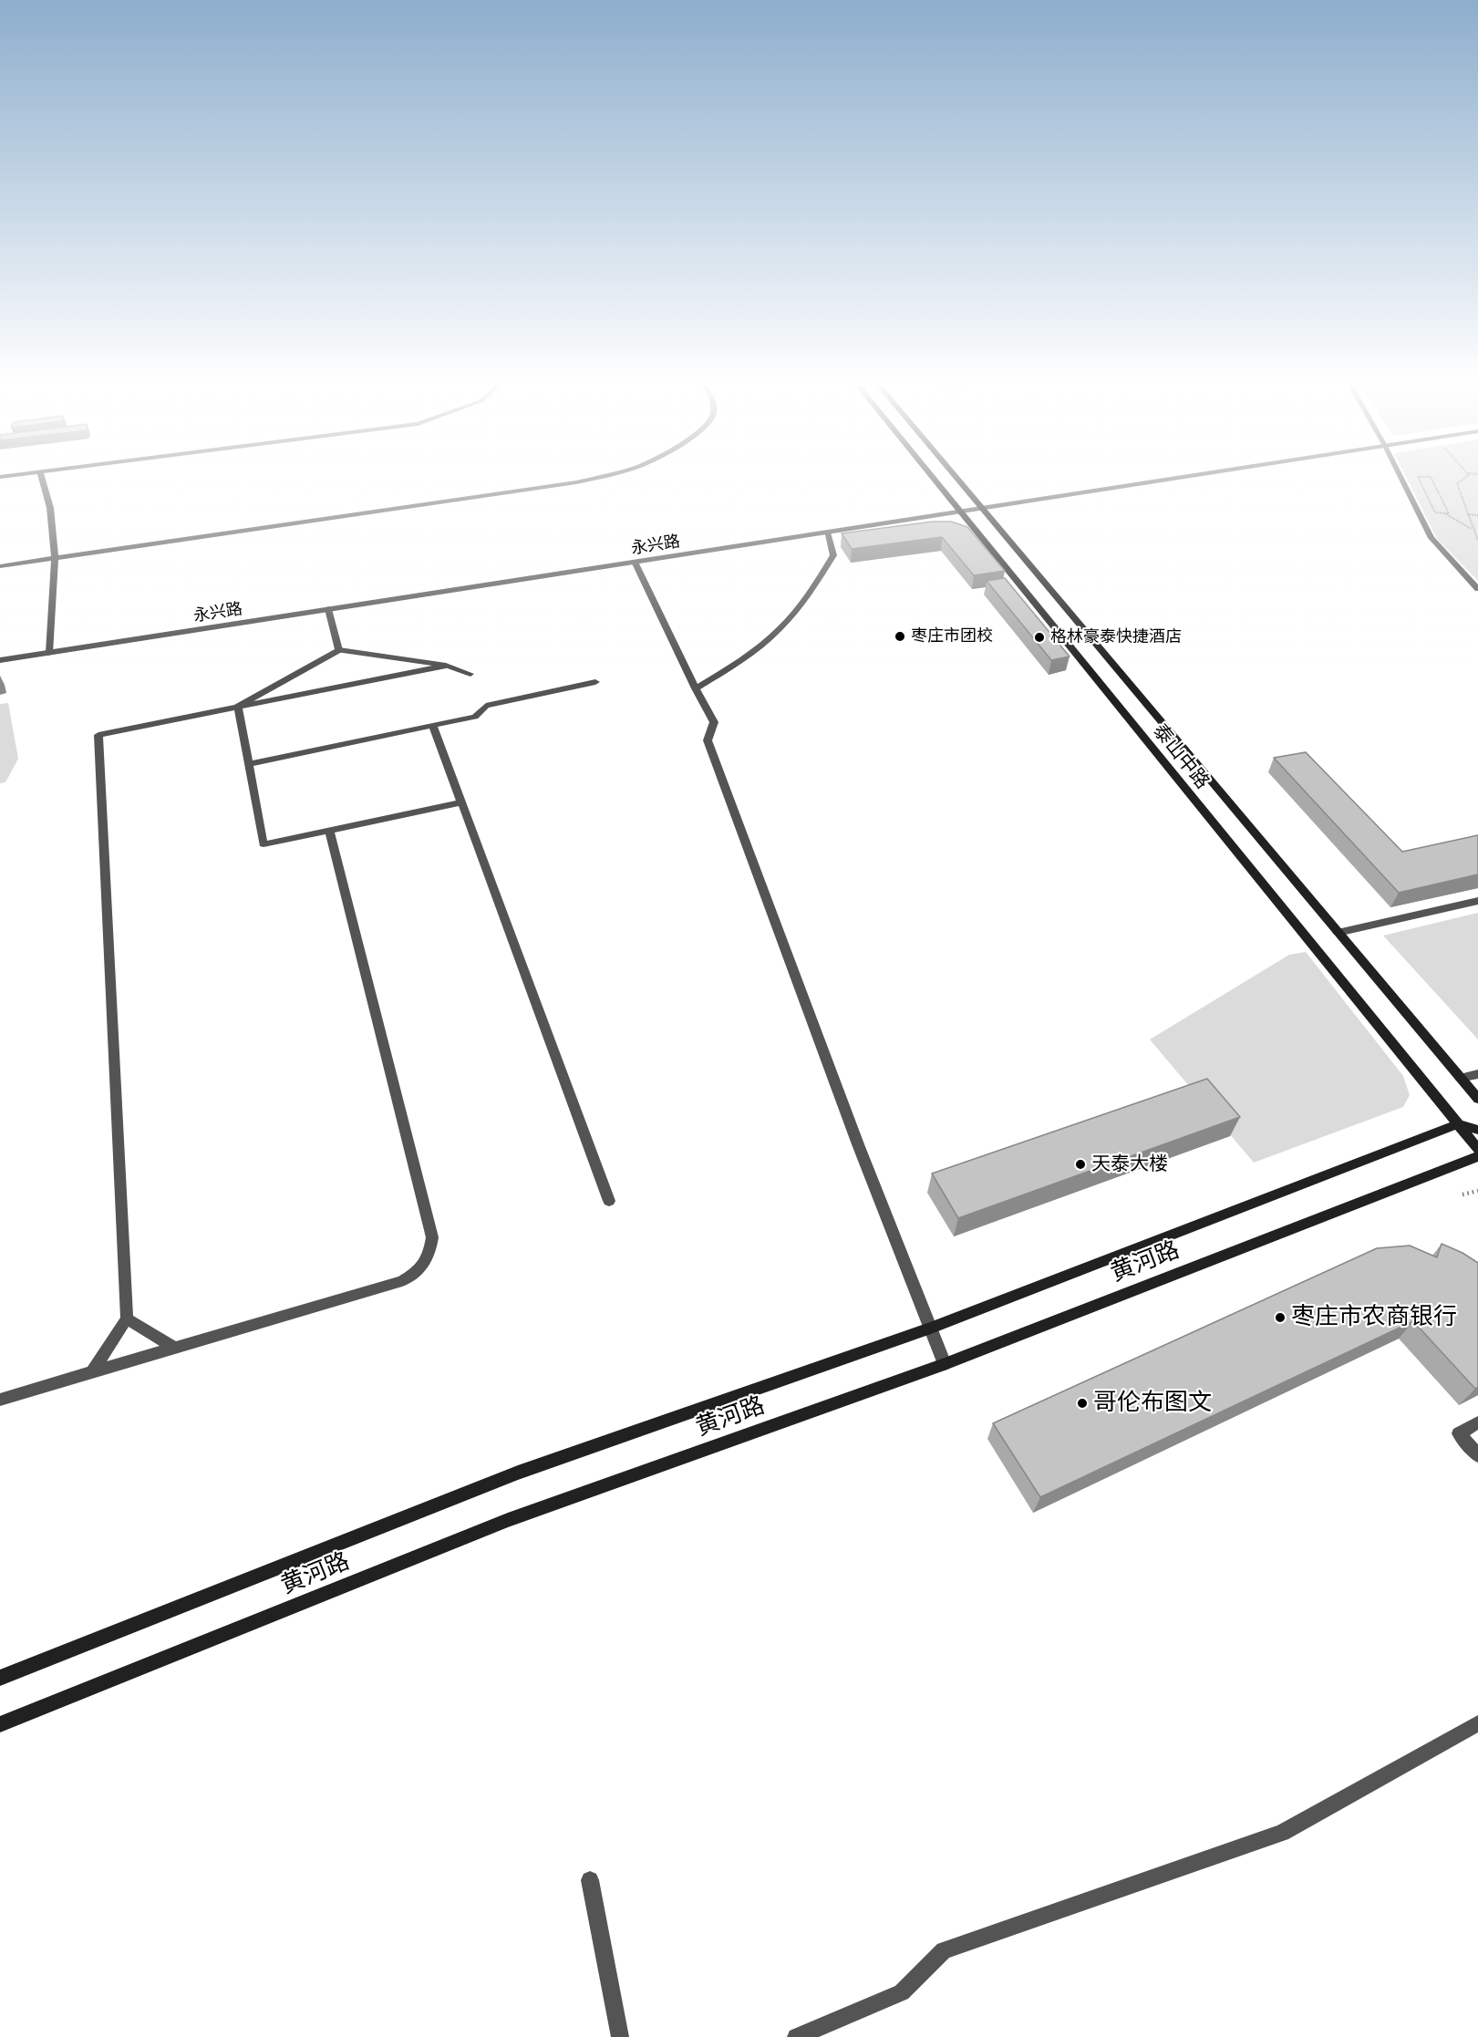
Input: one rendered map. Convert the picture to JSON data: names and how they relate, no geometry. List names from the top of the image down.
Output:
{
  "streets": {
    "main road": ["泰山中路", "黄河路"],
    "street": ["永兴路"]
  },
  "crossings": [
    ["永兴路", "泰山中路"],
    ["泰山中路", "黄河路"]
  ],
  "places": [
    "枣庄市团校",
    "格林豪泰快捷酒店",
    "天泰大楼",
    "枣庄市农商银行",
    "哥伦布图文"
  ]
}
